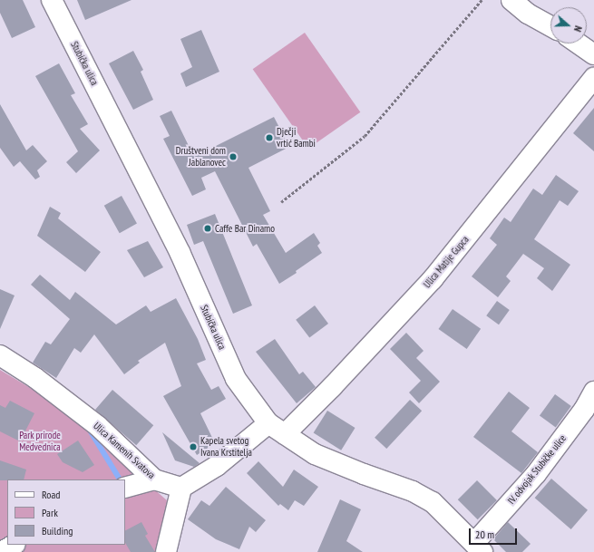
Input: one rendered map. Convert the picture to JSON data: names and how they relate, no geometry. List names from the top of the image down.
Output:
{
  "streets": {
    "street": [
      "Stubička ulica",
      "Ulica Matije Gupca",
      "Ulica Kamenih Svatova",
      "IV. odvojak Stubičke ulice"
    ]
  },
  "crossings": [
    ["Stubička ulica", "Ulica Matije Gupca"],
    ["Stubička ulica", "IV. odvojak Stubičke ulice"]
  ],
  "parks": ["Park prirode Medvednica"],
  "places": [
    "Dječji vrtić Bambi",
    "Društveni dom Jablanovec",
    "Caffe Bar Dinamo",
    "Kapela svetog Ivana Krstitelja"
  ],
  "legend": ["Road", "Park", "Building"],
  "scale_bar": "20 m",
  "north": "right"
}
